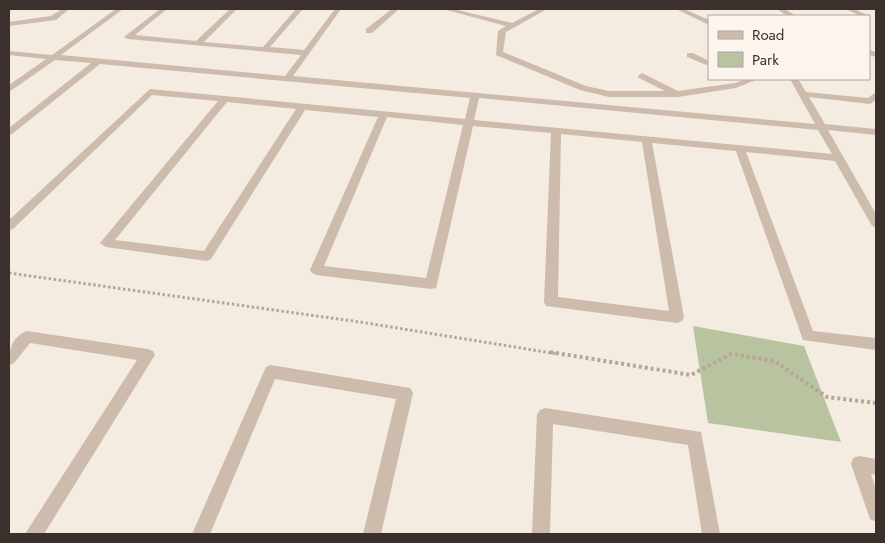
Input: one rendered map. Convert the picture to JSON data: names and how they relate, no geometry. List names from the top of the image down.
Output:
{
  "legend": ["Road", "Park"]
}
